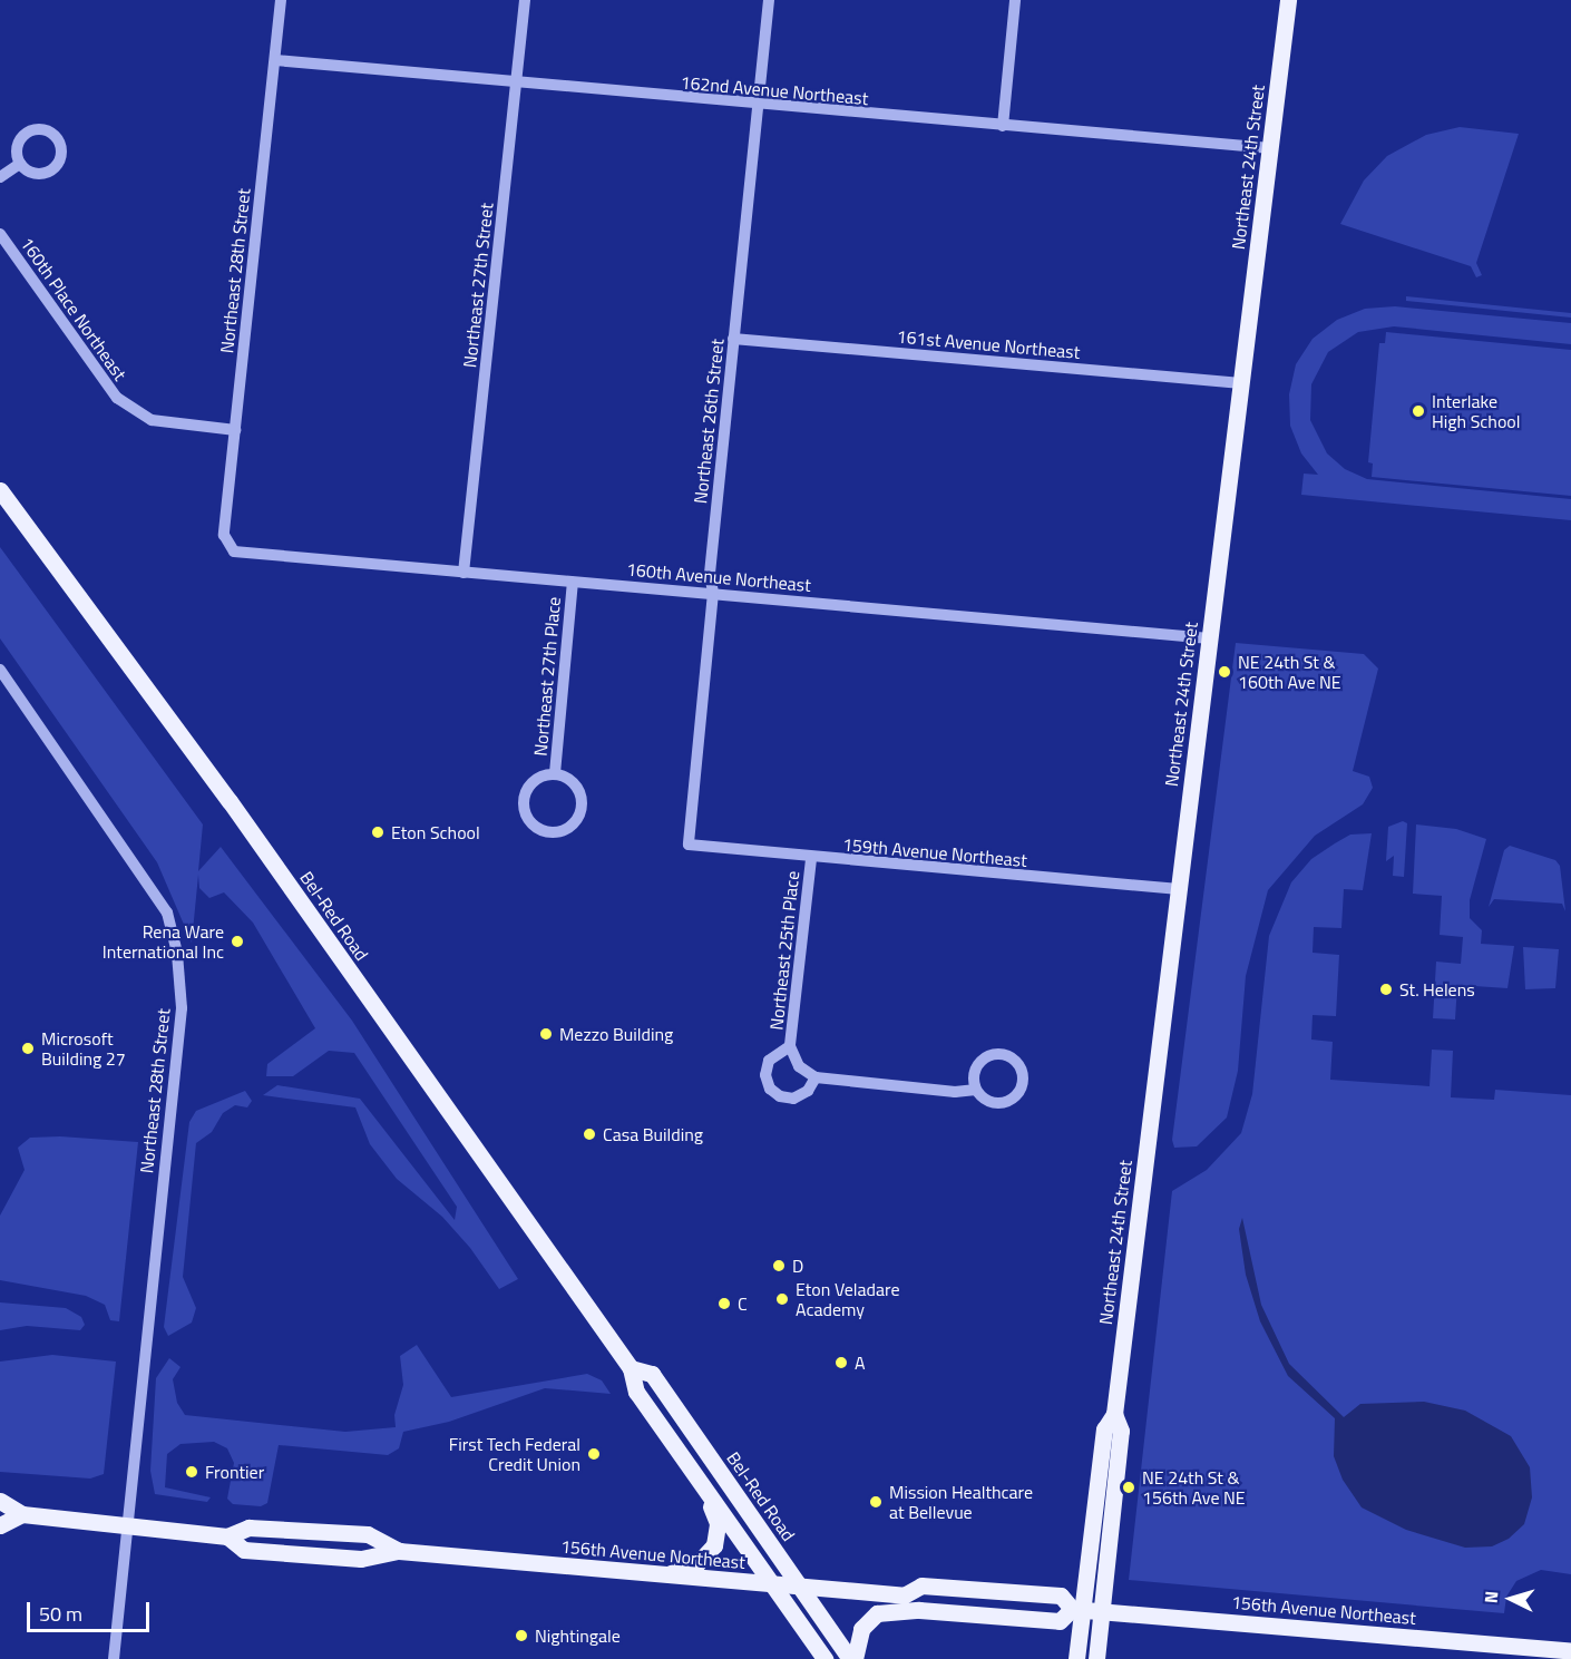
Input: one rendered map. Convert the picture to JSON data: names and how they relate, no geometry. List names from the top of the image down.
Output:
{
  "streets": {
    "main road": ["Northeast 24th Street", "Bel-Red Road", "156th Avenue Northeast"],
    "street": [
      "162nd Avenue Northeast",
      "Northeast 28th Street",
      "Northeast 27th Street",
      "160th Place Northeast",
      "161st Avenue Northeast",
      "Northeast 26th Street",
      "160th Avenue Northeast",
      "Northeast 27th Place",
      "159th Avenue Northeast",
      "Northeast 25th Place"
    ]
  },
  "crossings": [
    ["162nd Avenue Northeast", "Northeast 24th Street"],
    ["162nd Avenue Northeast", "Northeast 28th Street"],
    ["162nd Avenue Northeast", "Northeast 27th Street"],
    ["162nd Avenue Northeast", "Northeast 26th Street"],
    ["Northeast 24th Street", "161st Avenue Northeast"],
    ["Northeast 24th Street", "160th Avenue Northeast"],
    ["Northeast 24th Street", "159th Avenue Northeast"],
    ["Northeast 24th Street", "156th Avenue Northeast"],
    ["Northeast 28th Street", "160th Place Northeast"],
    ["Northeast 28th Street", "160th Avenue Northeast"],
    ["Northeast 28th Street", "156th Avenue Northeast"],
    ["Northeast 27th Street", "160th Avenue Northeast"],
    ["161st Avenue Northeast", "Northeast 26th Street"],
    ["Northeast 26th Street", "160th Avenue Northeast"],
    ["Northeast 26th Street", "159th Avenue Northeast"],
    ["160th Avenue Northeast", "Northeast 27th Place"],
    ["159th Avenue Northeast", "Northeast 25th Place"],
    ["Bel-Red Road", "156th Avenue Northeast"]
  ],
  "places": [
    "Interlake High School",
    "NE 24th St & 160th Ave NE",
    "Eton School",
    "Rena Ware International Inc",
    "St. Helens",
    "Mezzo Building",
    "Microsoft Building 27",
    "Casa Building",
    "D",
    "Eton Veladare Academy",
    "C",
    "A",
    "First Tech Federal Credit Union",
    "Frontier",
    "NE 24th St & 156th Ave NE",
    "Mission Healthcare at Bellevue",
    "Nightingale"
  ],
  "scale_bar": "50 m",
  "north": "left"
}
